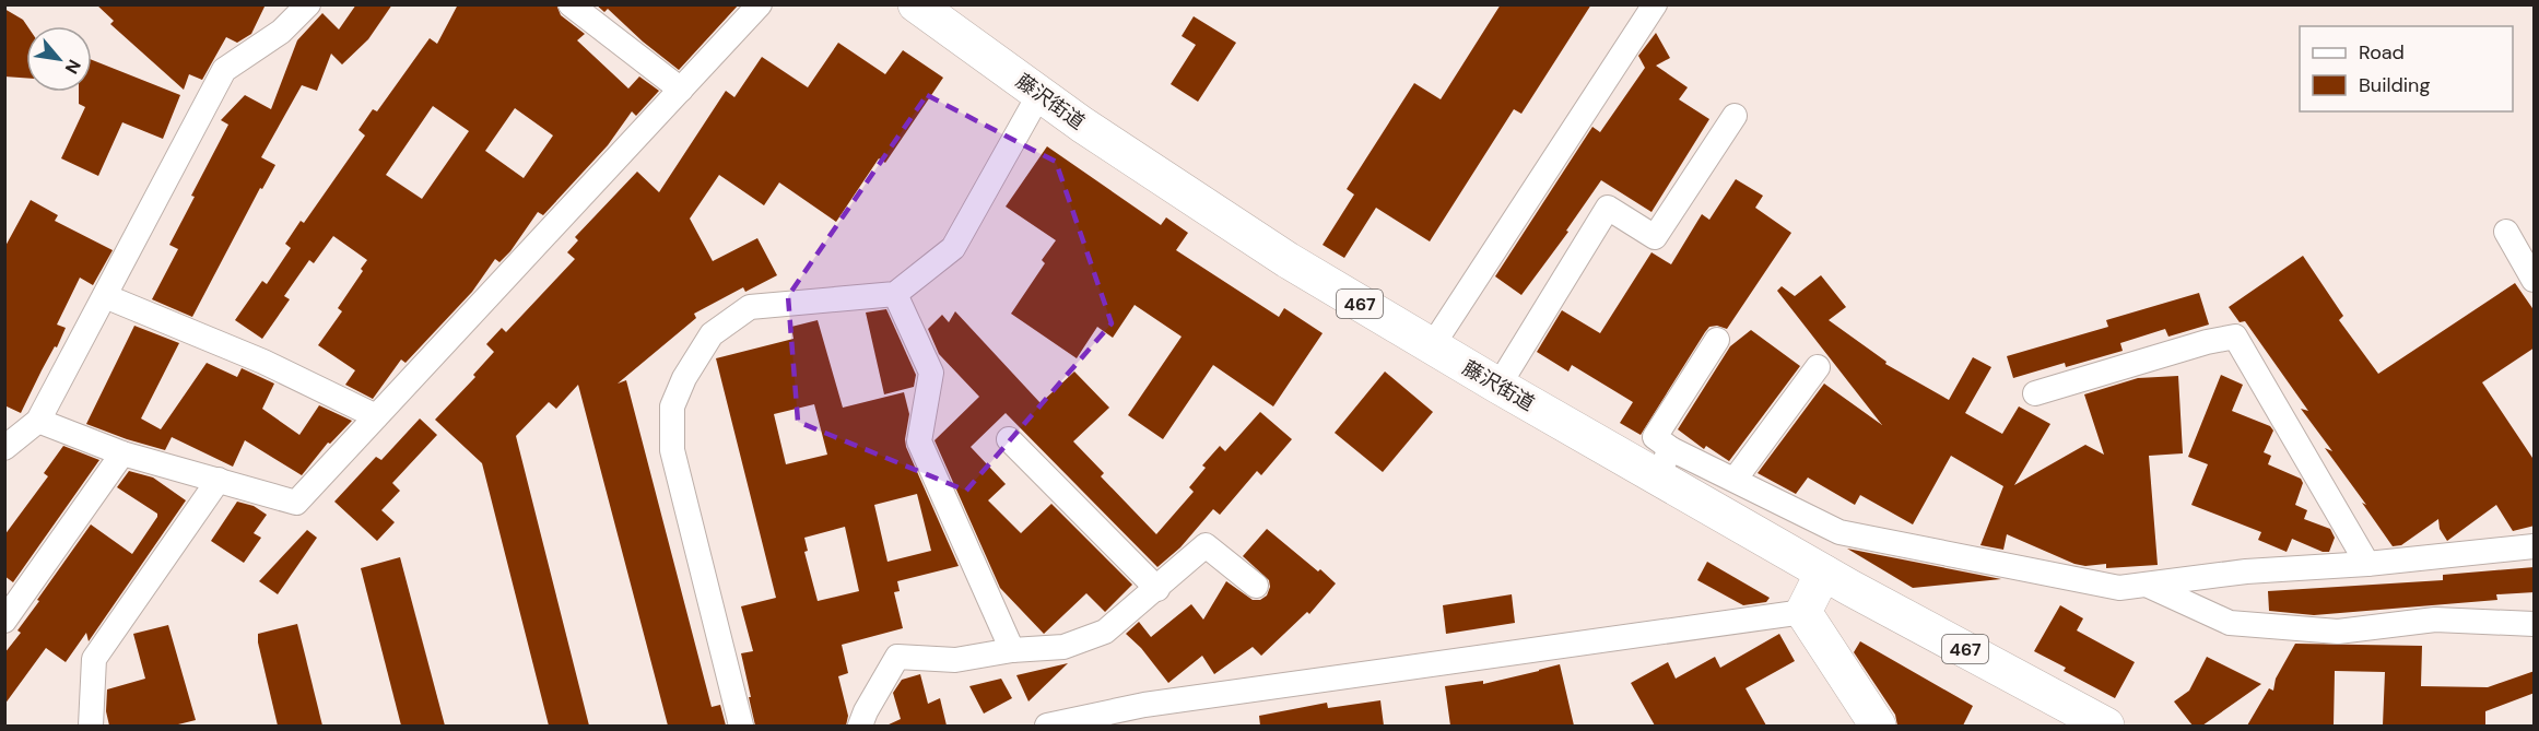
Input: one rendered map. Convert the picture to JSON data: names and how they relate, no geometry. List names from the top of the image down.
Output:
{
  "streets": {
    "main road": ["藤沢街道", "467"]
  },
  "legend": ["Road", "Building"],
  "north": "bottom right"
}
